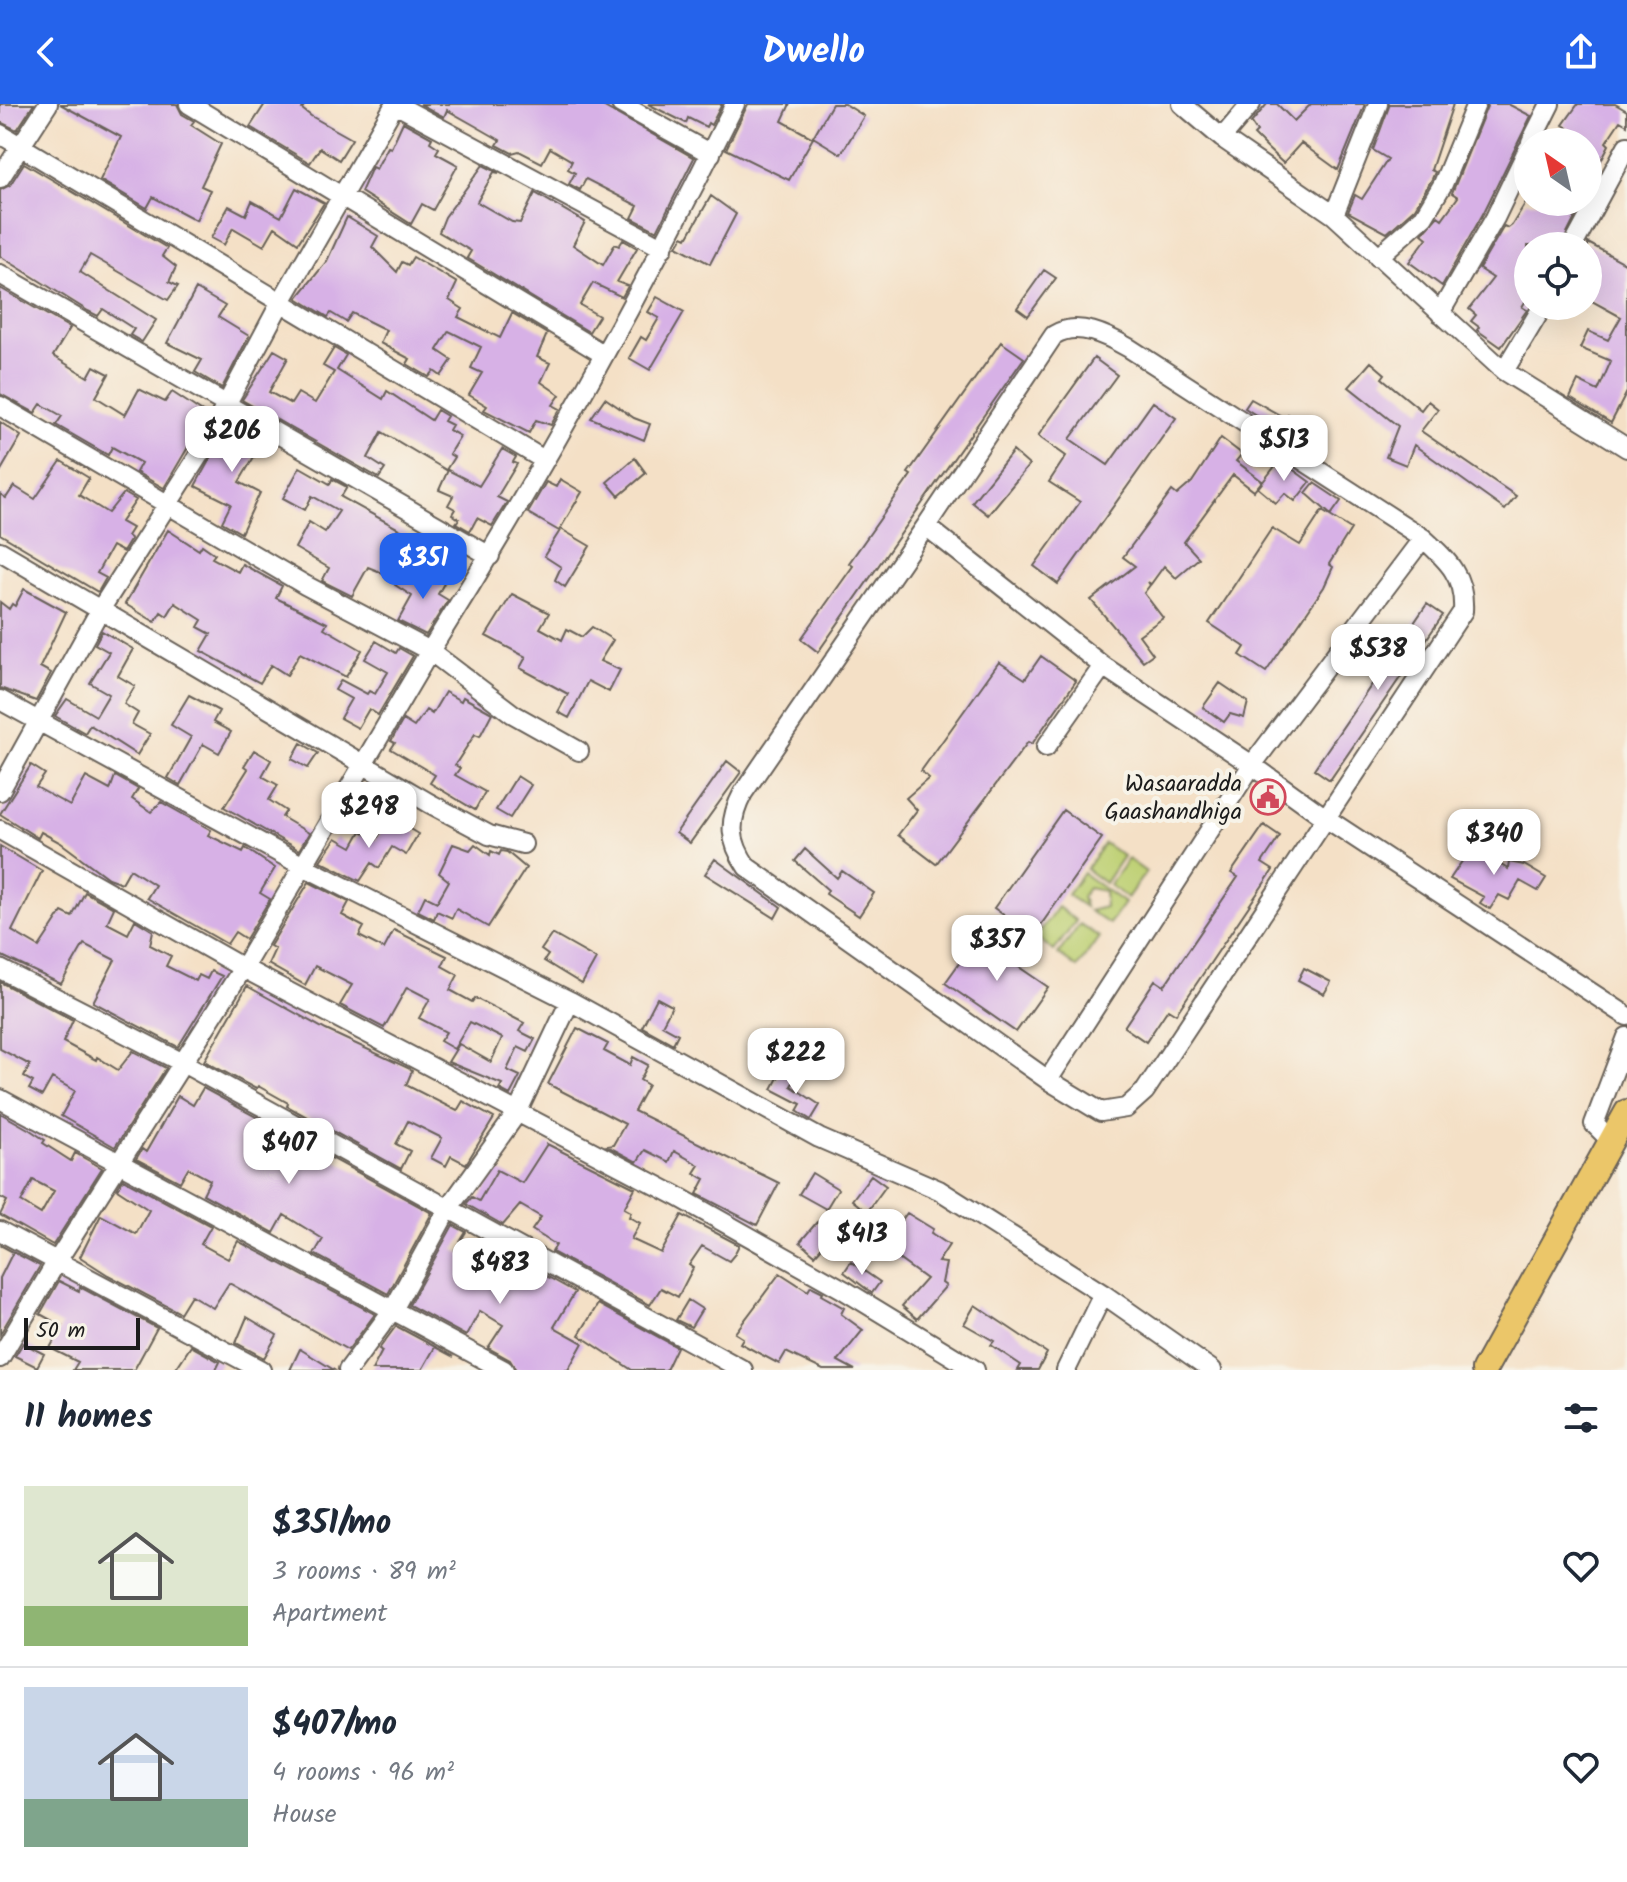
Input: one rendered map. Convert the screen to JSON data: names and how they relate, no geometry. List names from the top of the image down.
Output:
{
  "places": {
    "public building": ["Wasaaradda Gaashandhiga"]
  },
  "scale_bar": "50 m",
  "north": "top left",
  "page": {
    "header": "Dwello",
    "price": [
      "$206",
      "$513",
      "$351",
      "$538",
      "$298",
      "$340",
      "$357",
      "$222",
      "$407",
      "$413",
      "$483"
    ],
    "scale": "50 m",
    "heading": "11 homes",
    "list": [
      {
        "name": "$351/mo",
        "note": "3 rooms · 89 m² · Apartment"
      },
      {
        "name": "$407/mo",
        "note": "4 rooms · 96 m² · House"
      }
    ]
  }
}
